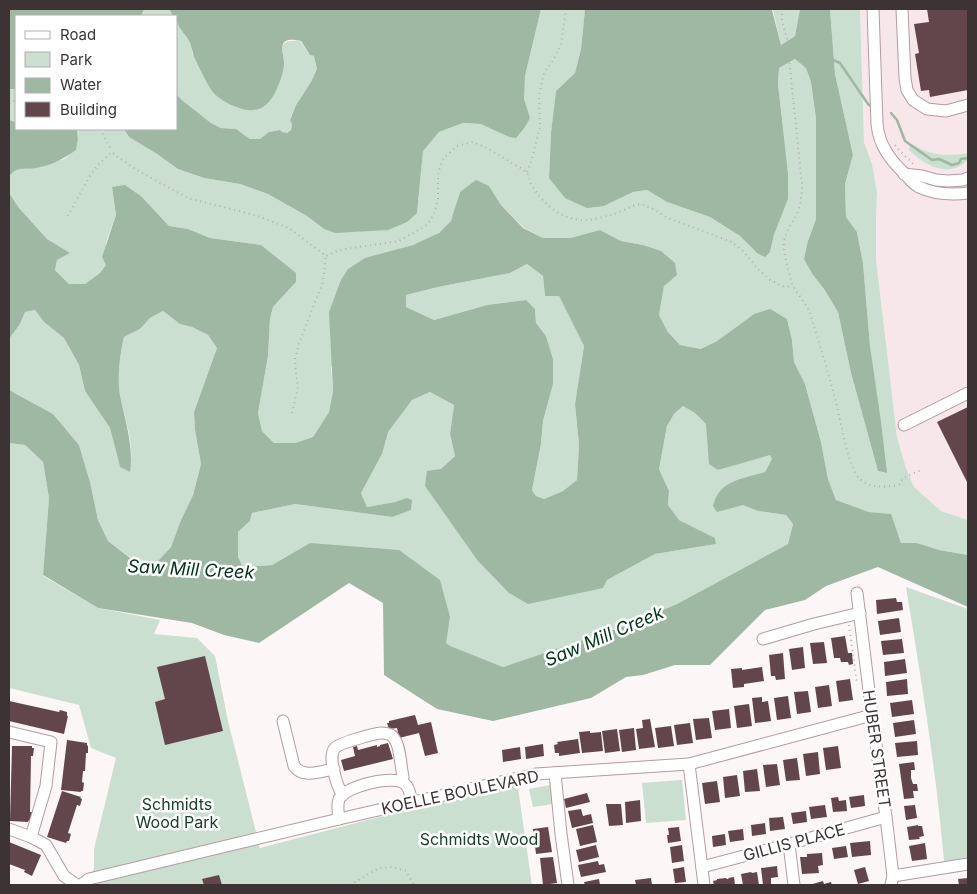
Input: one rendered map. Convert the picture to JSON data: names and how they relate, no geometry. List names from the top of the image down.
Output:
{
  "streets": {
    "street": ["HUBER STREET", "KOELLE BOULEVARD", "GILLIS PLACE"]
  },
  "crossings": [
    ["HUBER STREET", "KOELLE BOULEVARD"],
    ["HUBER STREET", "GILLIS PLACE"]
  ],
  "water": ["Saw Mill Creek"],
  "parks": ["Schmidts Wood Park", "Schmidts Wood"],
  "legend": [
    "Road",
    "Park",
    "Water",
    "Building"
  ]
}
